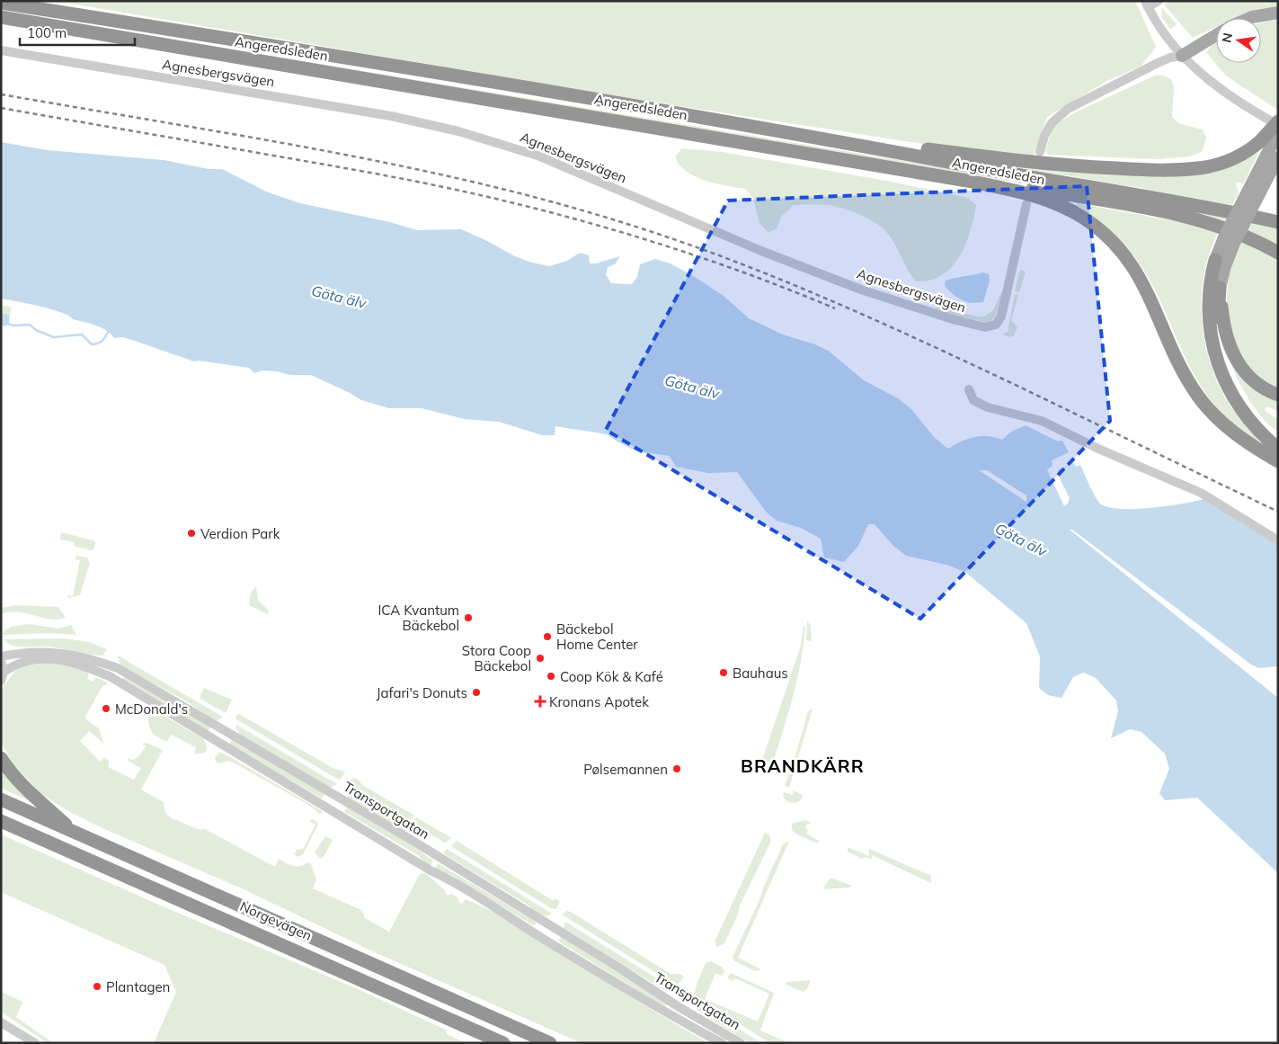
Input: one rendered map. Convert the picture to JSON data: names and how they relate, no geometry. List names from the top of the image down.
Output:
{
  "streets": {
    "highway": ["Angeredsleden", "Norgevägen"],
    "street": ["Agnesbergsvägen", "Transportgatan"]
  },
  "districts": ["BRANDKÄRR"],
  "water": ["Göta älv"],
  "places": {
    "other": [
      "Verdion Park",
      "ICA Kvantum Bäckebol",
      "Bäckebol Home Center",
      "Stora Coop Bäckebol",
      "Bauhaus",
      "Coop Kök & Kafé",
      "Jafari's Donuts",
      "McDonald's",
      "Pølsemannen",
      "Plantagen"
    ],
    "health": ["Kronans Apotek"]
  },
  "scale_bar": "100 m",
  "north": "left"
}
